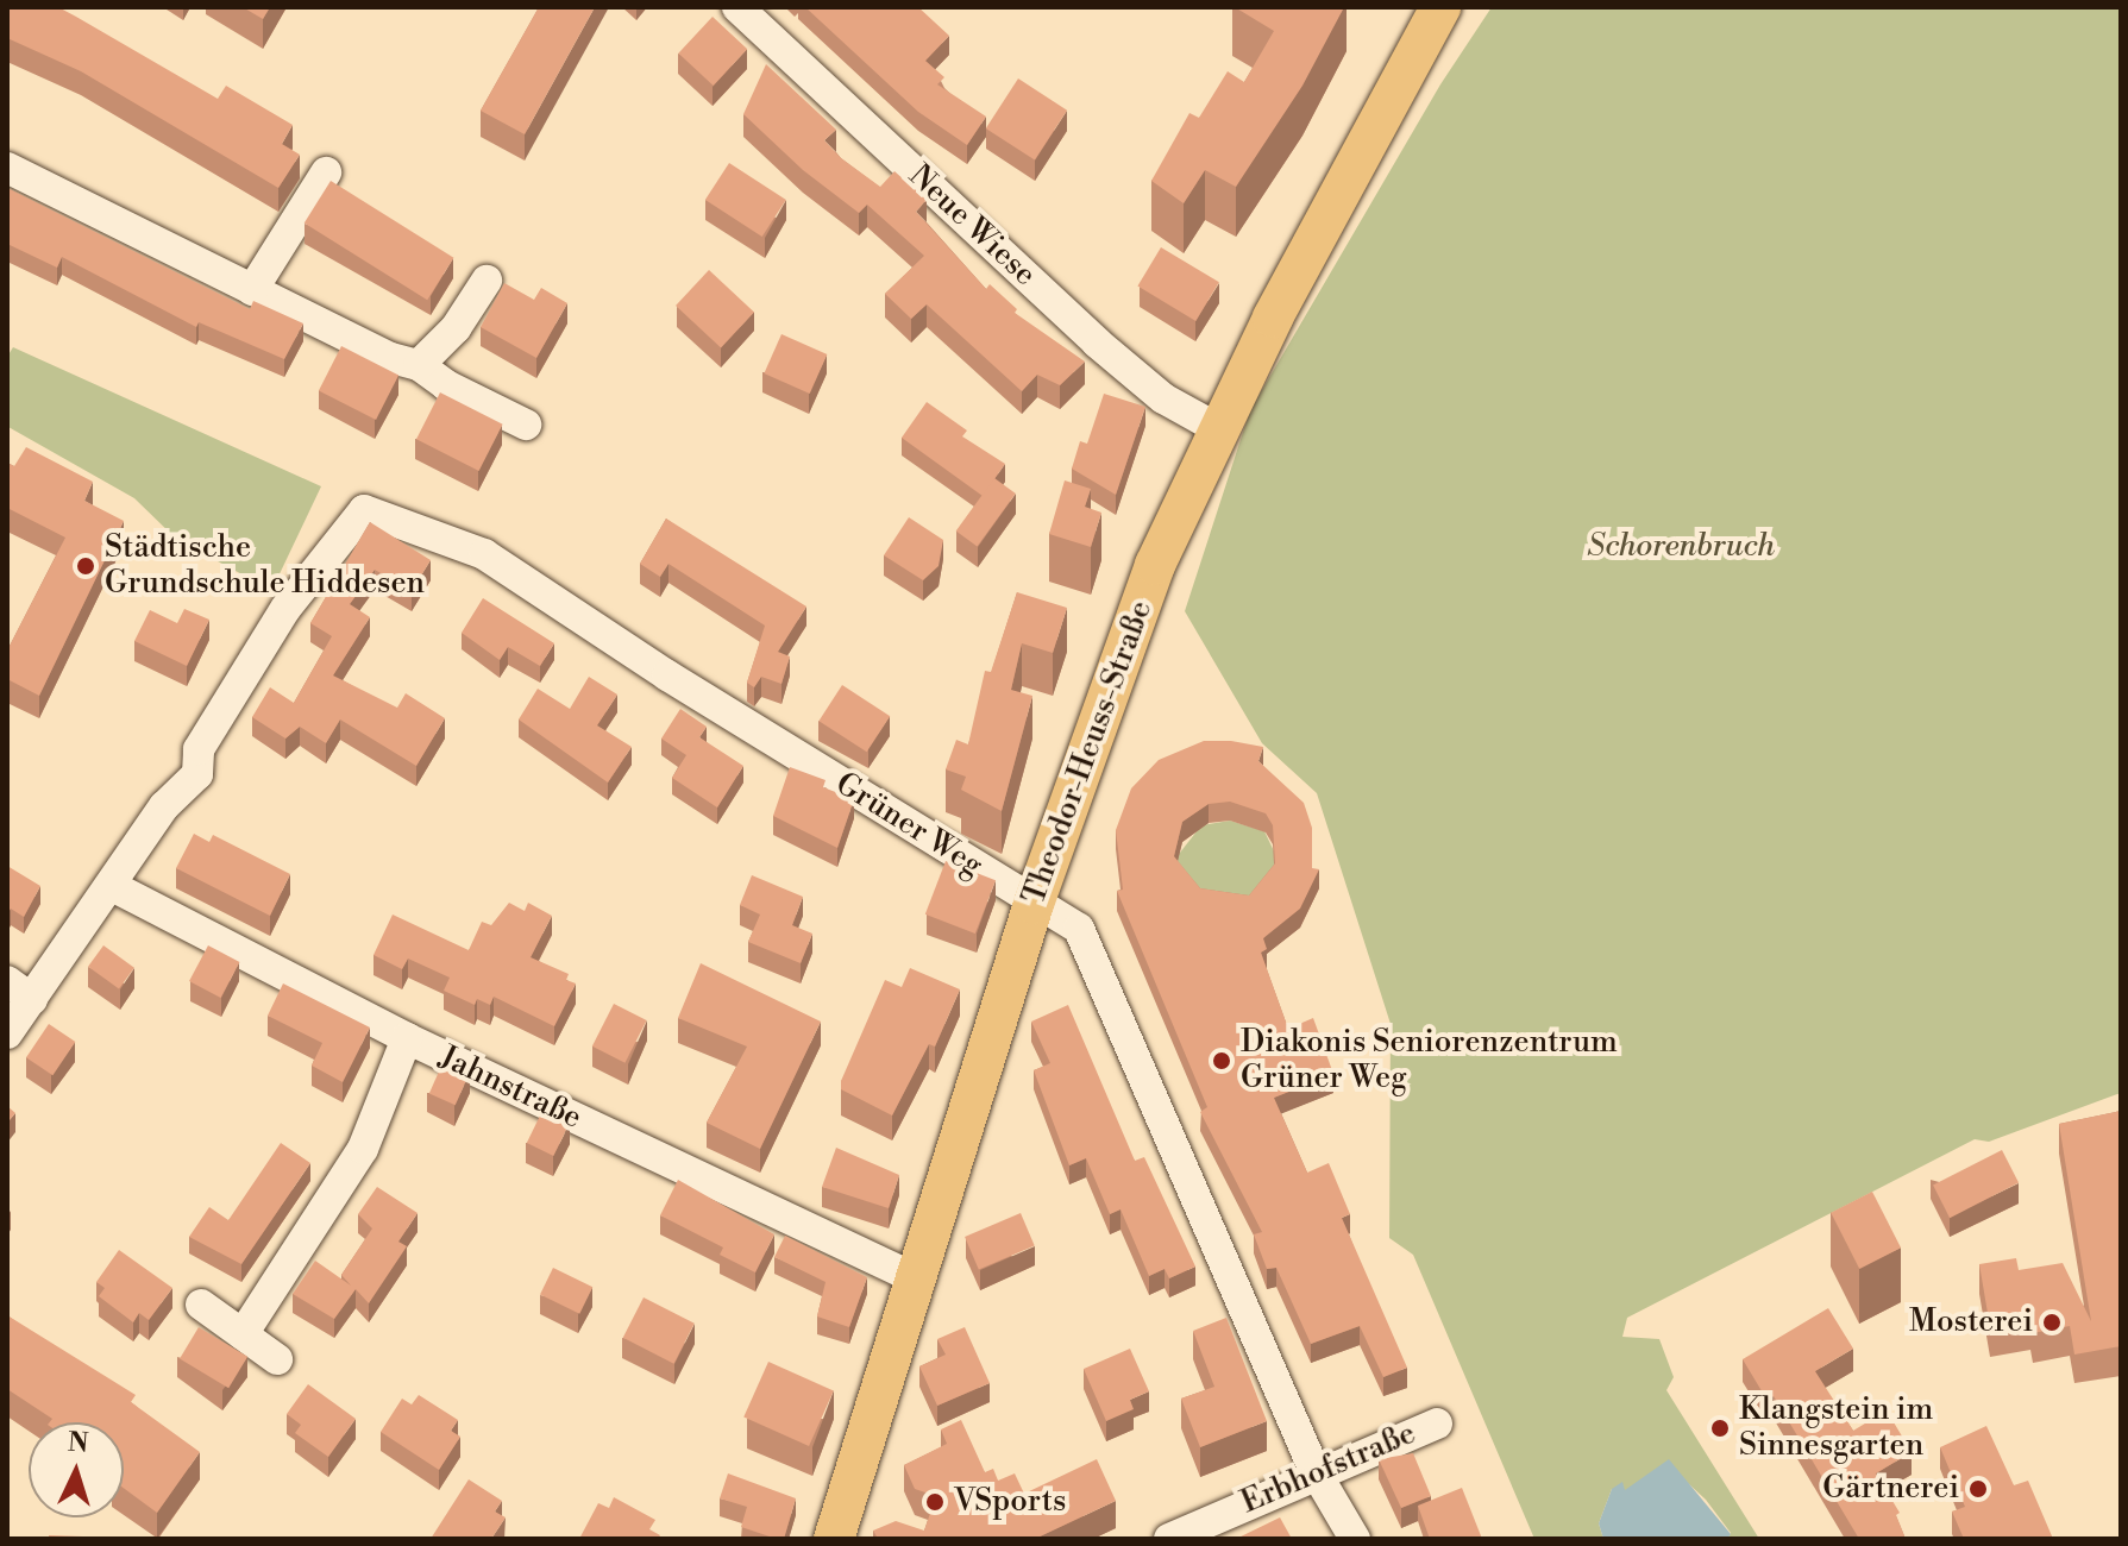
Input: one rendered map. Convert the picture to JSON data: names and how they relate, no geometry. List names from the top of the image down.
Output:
{
  "streets": {
    "main road": ["Theodor-Heuss-Straße"],
    "street": [
      "Neue Wiese",
      "Grüner Weg",
      "Jahnstraße",
      "Erbhofstraße"
    ]
  },
  "crossings": [
    ["Neue Wiese", "Theodor-Heuss-Straße"],
    ["Theodor-Heuss-Straße", "Grüner Weg"],
    ["Theodor-Heuss-Straße", "Jahnstraße"],
    ["Grüner Weg", "Jahnstraße"],
    ["Grüner Weg", "Erbhofstraße"]
  ],
  "parks": ["Schorenbruch"],
  "places": [
    "Städtische Grundschule Hiddesen",
    "Diakonis Seniorenzentrum Grüner Weg",
    "Mosterei",
    "Klangstein im Sinnesgarten",
    "Gärtnerei",
    "VSports"
  ],
  "north": "top"
}
